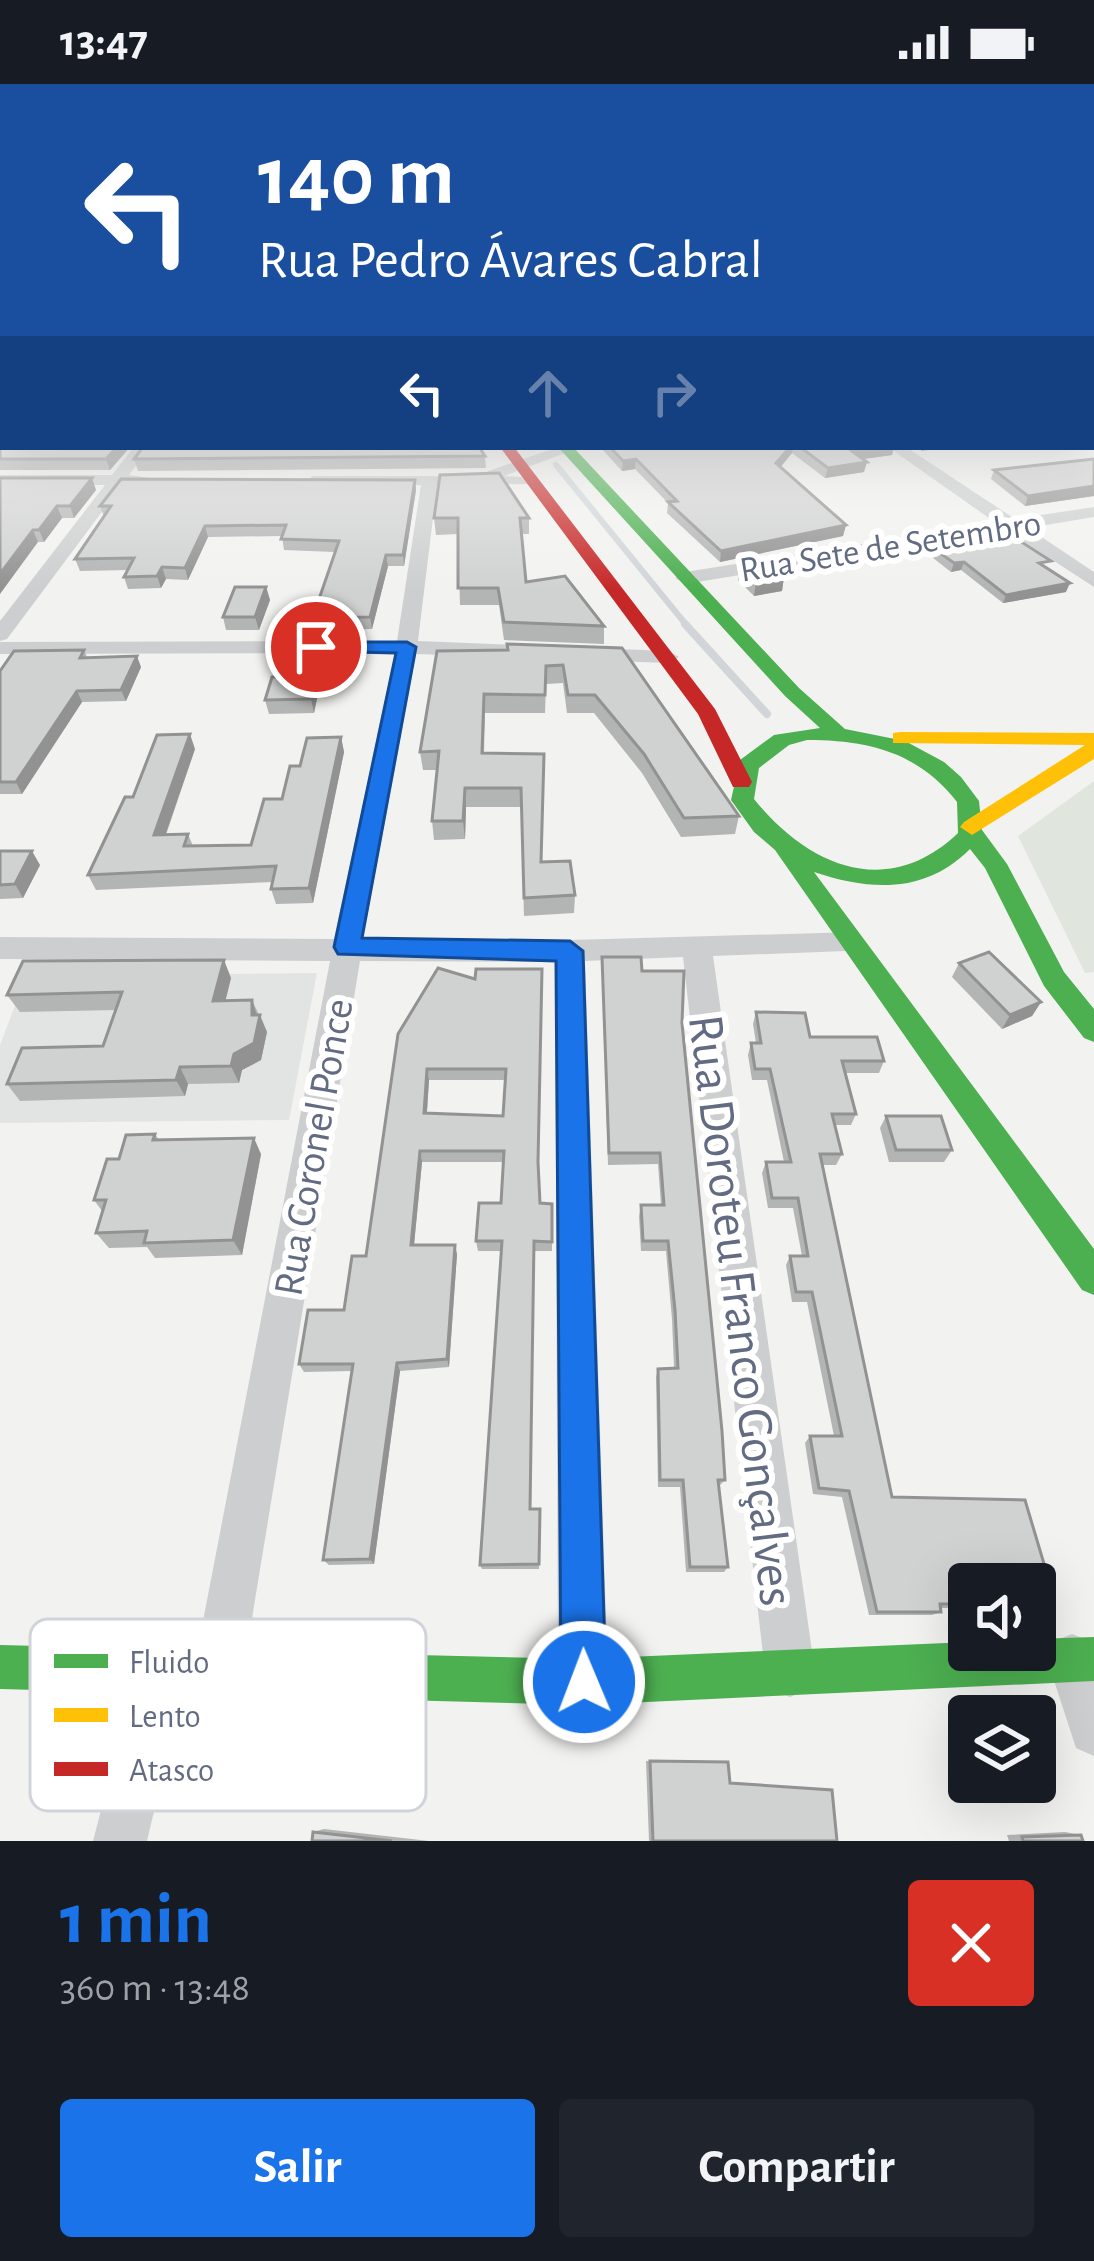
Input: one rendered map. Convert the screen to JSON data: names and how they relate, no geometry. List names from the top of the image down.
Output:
{
  "streets": {
    "street": ["Rua Sete de Setembro", "Rua Coronel Ponce", "Rua Doroteu Franco Gonçalves"]
  },
  "legend": ["Fluido", "Lento", "Atasco"],
  "page": {
    "status": "13:47",
    "turn": ["140 m", "Rua Pedro Ávares Cabral"],
    "heading": ["1 min", "360 m · 13:48"],
    "buttons": ["Salir", "Compartir"]
  }
}
